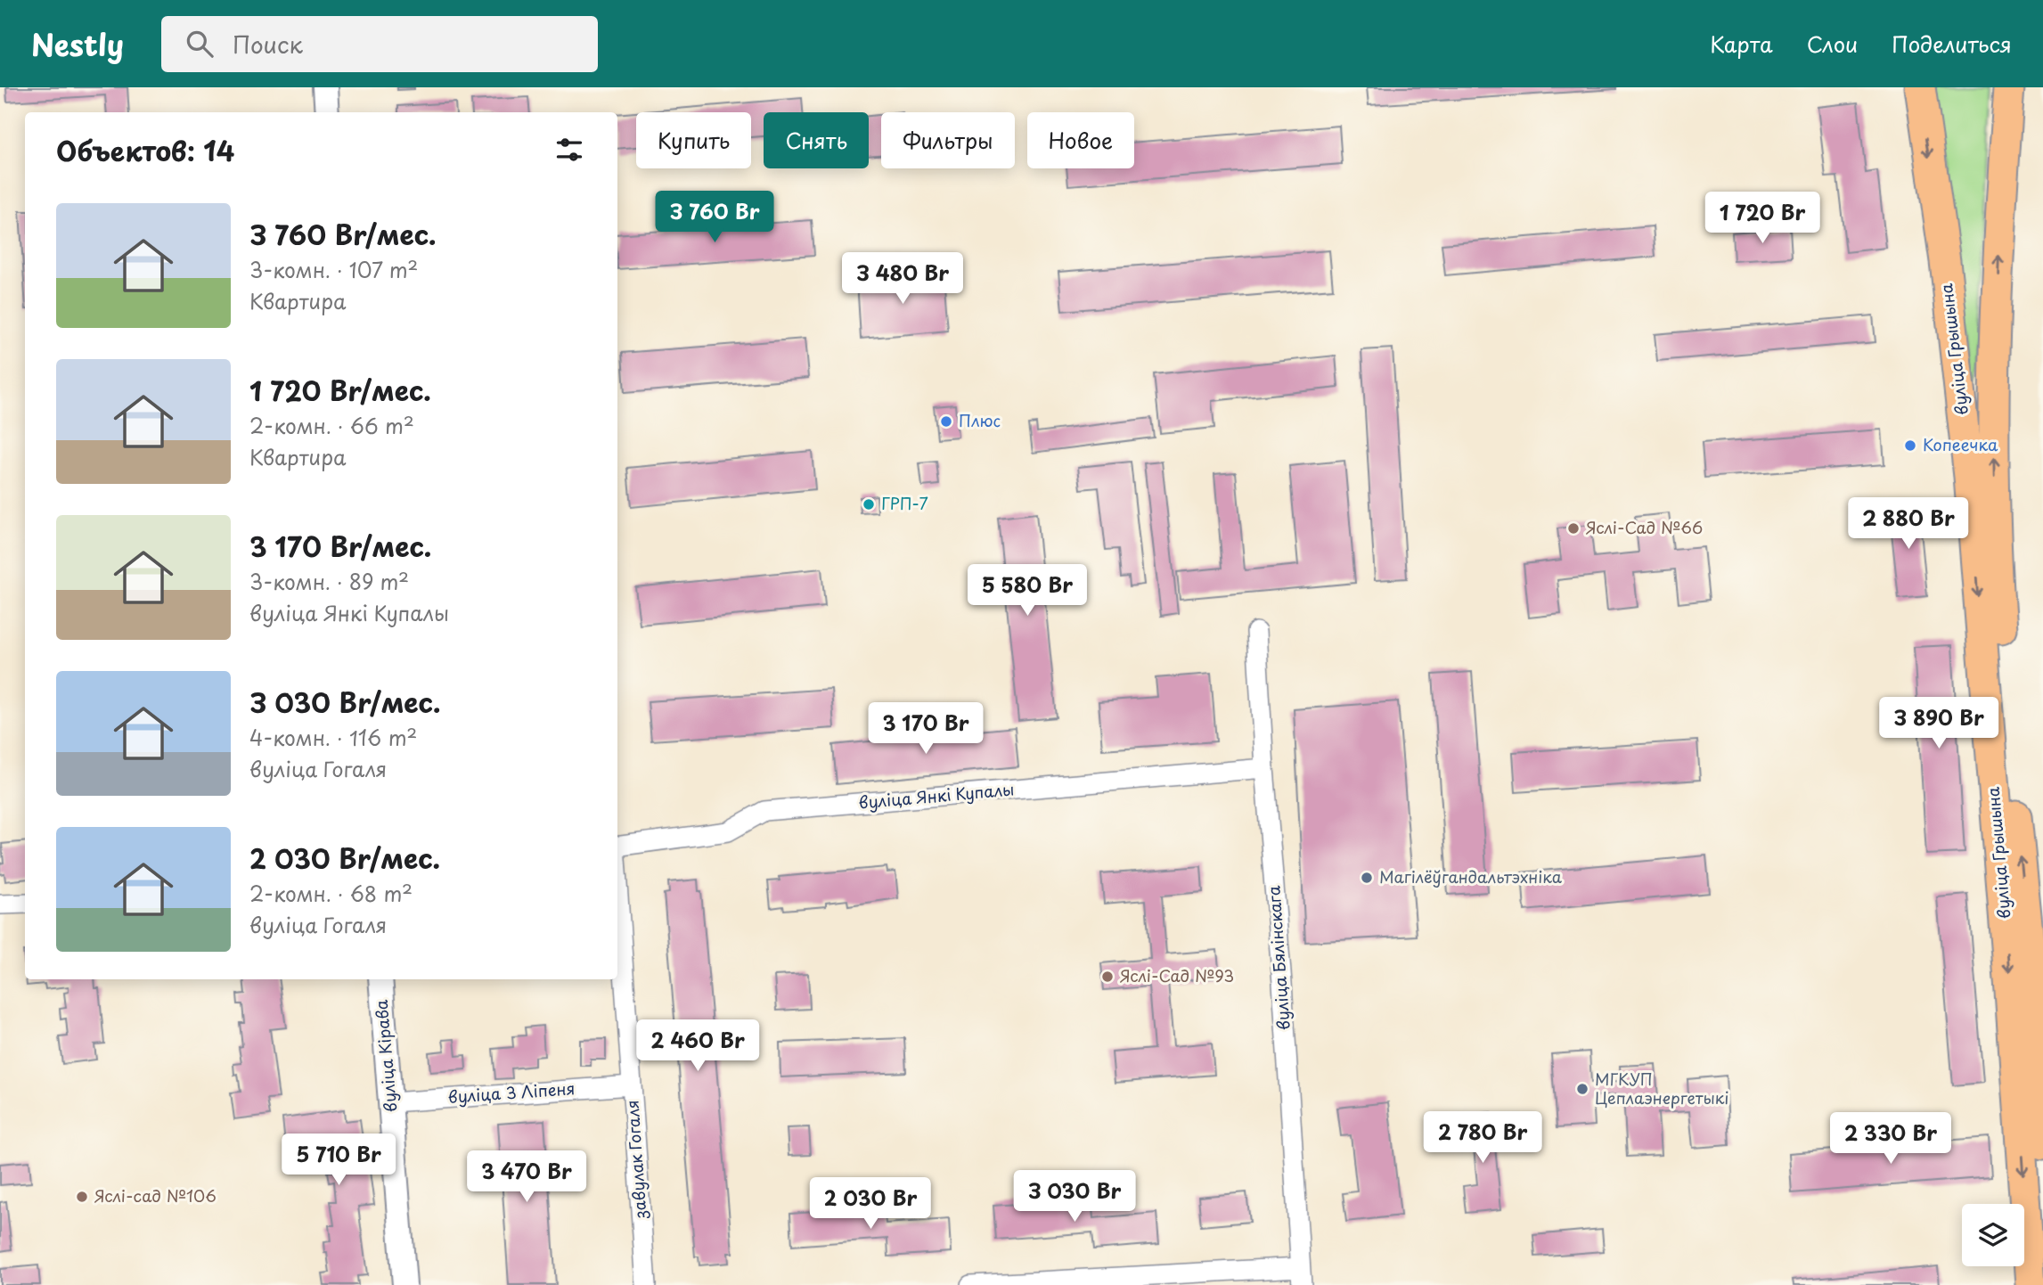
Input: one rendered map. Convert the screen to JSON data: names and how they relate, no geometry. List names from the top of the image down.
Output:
{
  "streets": {
    "main road": ["вуліца Грышына"],
    "street": [
      "вуліца Янкі Купалы",
      "вуліца Бялінскага",
      "вуліца Кірава",
      "вуліца 3 Ліпеня",
      "завулак Гогаля"
    ]
  },
  "crossings": [
    ["вуліца Янкі Купалы", "вуліца Бялінскага"],
    ["вуліца Кірава", "вуліца 3 Ліпеня"],
    ["вуліца 3 Ліпеня", "завулак Гогаля"]
  ],
  "places": [
    "Плюс",
    "Копеечка",
    "ГРП-7",
    "Яслі-Сад №66",
    "Магілёўгандальтэхніка",
    "Яслі-Сад №93",
    "МГКУП Цеплаэнергетыкі",
    "Яслі-сад №106"
  ],
  "page": {
    "header": "Nestly",
    "search": "Поиск",
    "nav": ["Карта", "Слои", "Поделиться"],
    "chip": [
      "Купить",
      "Снять",
      "Фильтры",
      "Новое"
    ],
    "heading": "Объектов: 14",
    "list": [
      {
        "name": "3 760 Br/мес.",
        "note": "3-комн. · 107 m² · Квартира"
      },
      {
        "name": "1 720 Br/мес.",
        "note": "2-комн. · 66 m² · Квартира"
      },
      {
        "name": "3 170 Br/мес.",
        "note": "3-комн. · 89 m² · вуліца Янкі Купалы"
      },
      {
        "name": "3 030 Br/мес.",
        "note": "4-комн. · 116 m² · вуліца Гогаля"
      },
      {
        "name": "2 030 Br/мес.",
        "note": "2-комн. · 68 m² · вуліца Гогаля"
      }
    ],
    "price": [
      "3 760 Br",
      "1 720 Br",
      "3 480 Br",
      "2 880 Br",
      "5 580 Br",
      "3 890 Br",
      "3 170 Br",
      "2 460 Br",
      "2 780 Br",
      "2 330 Br",
      "5 710 Br",
      "3 470 Br",
      "3 030 Br",
      "2 030 Br"
    ]
  }
}
